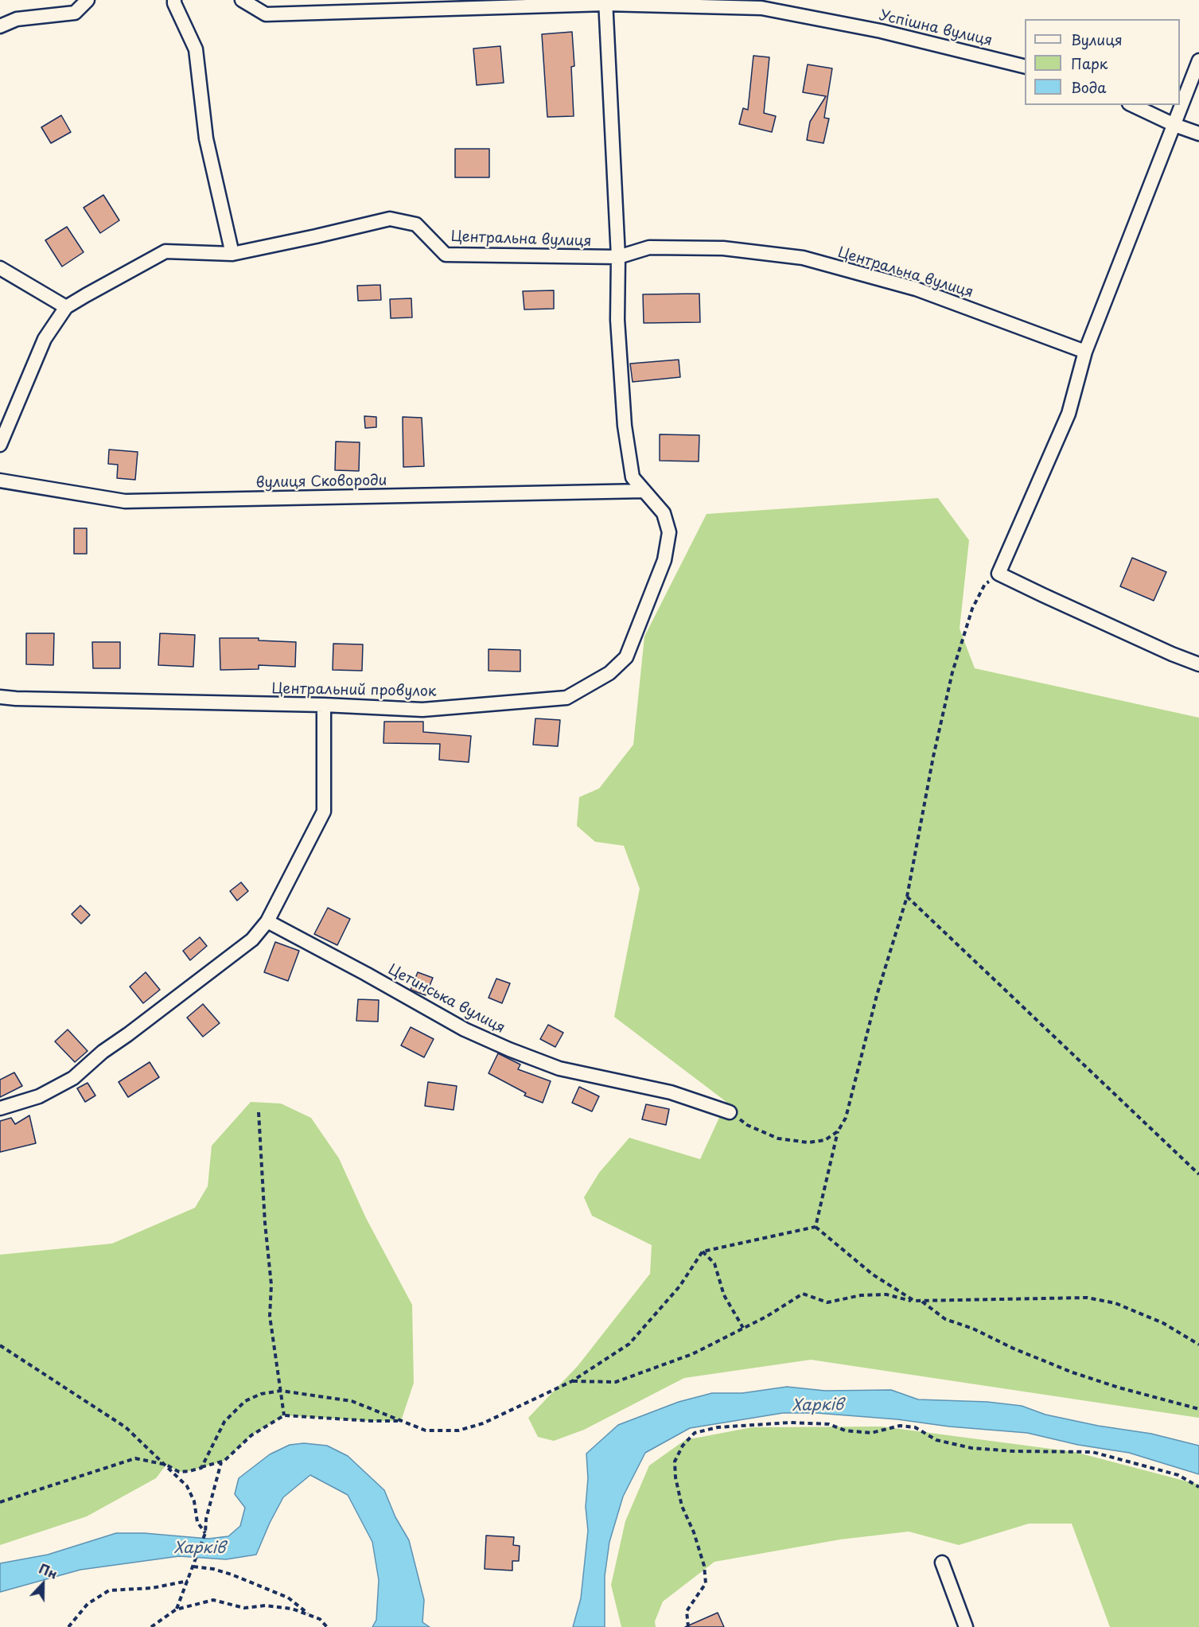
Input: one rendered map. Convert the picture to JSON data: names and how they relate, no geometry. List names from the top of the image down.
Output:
{
  "streets": {
    "street": [
      "Успішна вулиця",
      "Центральна вулиця",
      "вулиця Сковороди",
      "Центральний провулок",
      "Цетинська вулиця"
    ]
  },
  "crossings": [
    ["Успішна вулиця", "Центральний провулок"],
    ["Центральна вулиця", "Центральний провулок"],
    ["вулиця Сковороди", "Центральний провулок"]
  ],
  "water": ["Харків"],
  "legend": ["Вулиця", "Парк", "Вода"],
  "north": "top"
}
